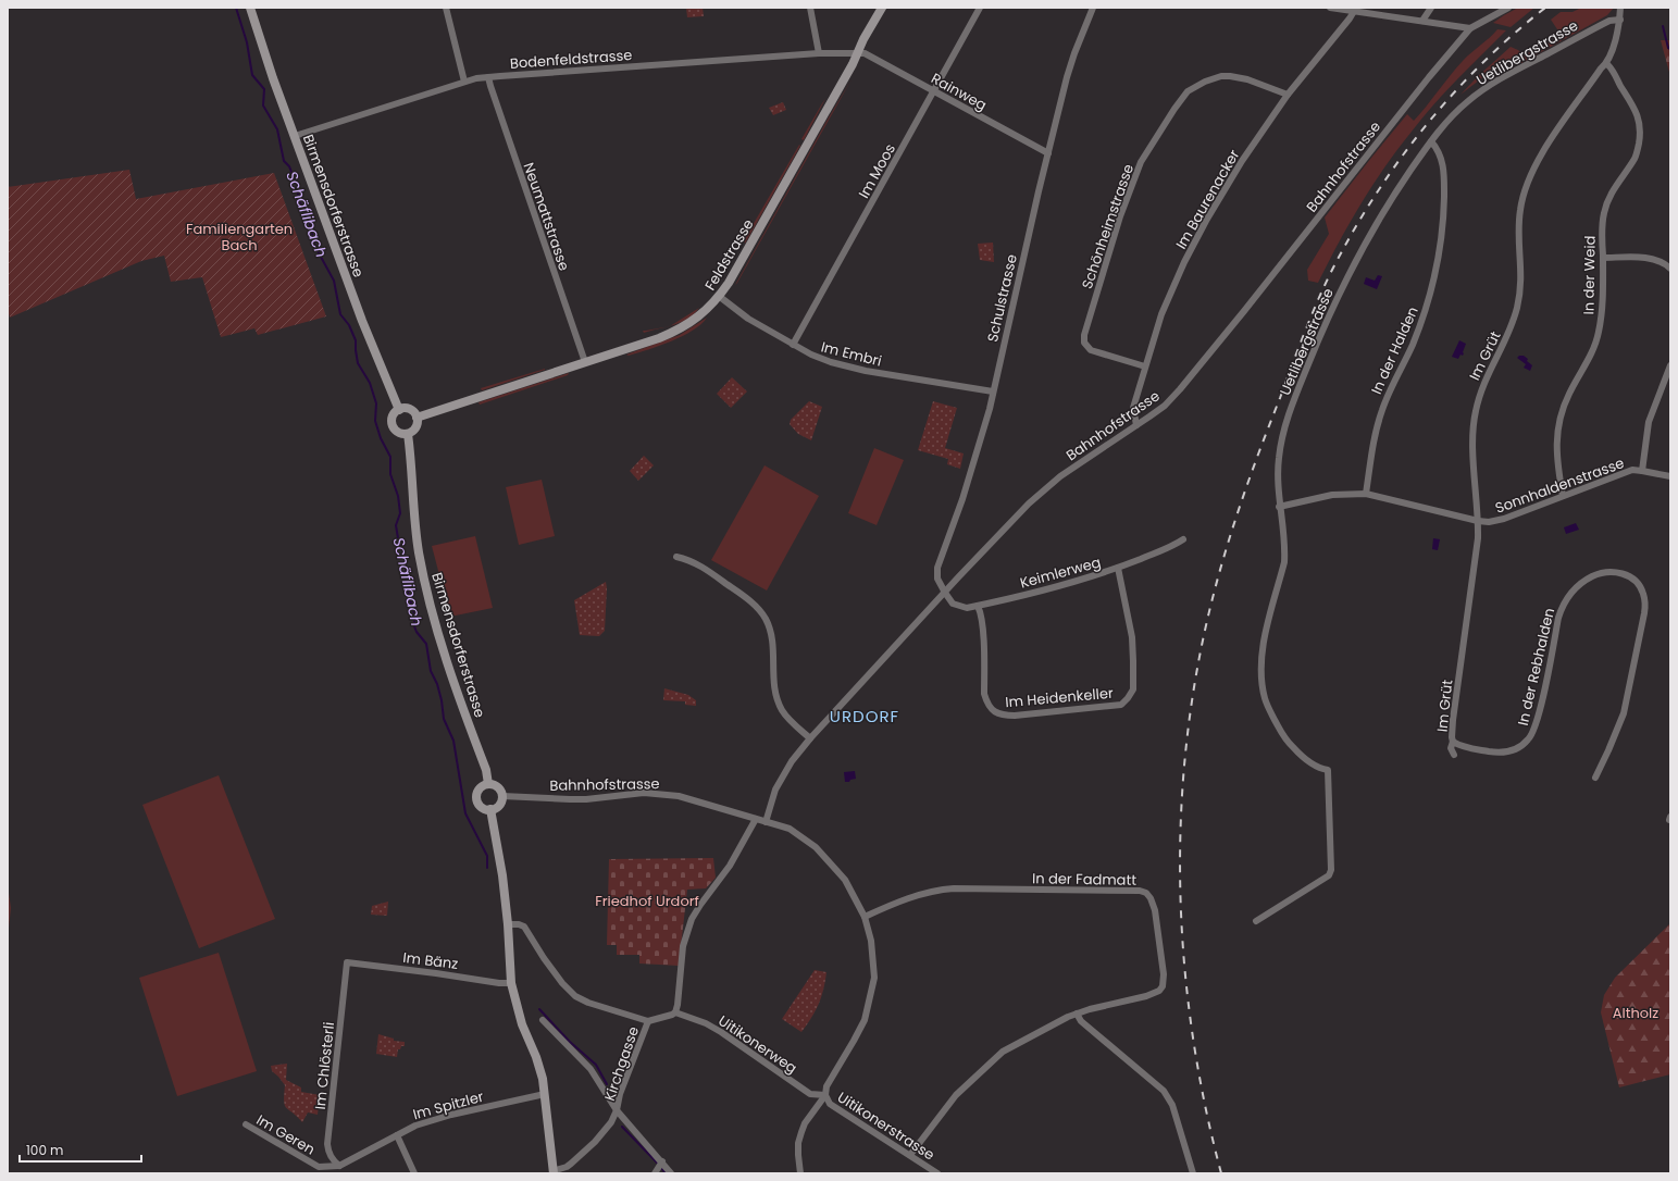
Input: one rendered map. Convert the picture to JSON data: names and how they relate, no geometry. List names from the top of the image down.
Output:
{
  "streets": {
    "main road": ["Birmensdorferstrasse", "Feldstrasse"],
    "street": [
      "Uetlibergstrasse",
      "Bodenfeldstrasse",
      "Rainweg",
      "Bahnhofstrasse",
      "Im Moos",
      "Im Baurenacker",
      "Neumattstrasse",
      "Schönheimstrasse",
      "In der Weid",
      "Schulstrasse",
      "In der Halden",
      "Im Embri",
      "Im Grüt",
      "Sonnhaldenstrasse",
      "Keimlerweg",
      "In der Rebhalden",
      "Im Heidenkeller",
      "In der Fadmatt",
      "Im Bänz",
      "Uitikonerweg",
      "Kirchgasse",
      "Im Chlösterli",
      "Im Spitzler",
      "Uitikonerstrasse",
      "Im Geren"
    ]
  },
  "crossings": [
    ["Uetlibergstrasse", "In der Halden"],
    ["Uetlibergstrasse", "Im Grüt"],
    ["Uetlibergstrasse", "Sonnhaldenstrasse"],
    ["Bodenfeldstrasse", "Rainweg"],
    ["Bodenfeldstrasse", "Birmensdorferstrasse"],
    ["Bodenfeldstrasse", "Neumattstrasse"],
    ["Bodenfeldstrasse", "Feldstrasse"],
    ["Rainweg", "Im Moos"],
    ["Rainweg", "Feldstrasse"],
    ["Rainweg", "Schulstrasse"],
    ["Bahnhofstrasse", "Im Baurenacker"],
    ["Bahnhofstrasse", "Birmensdorferstrasse"],
    ["Bahnhofstrasse", "Schulstrasse"],
    ["Bahnhofstrasse", "Keimlerweg"],
    ["Bahnhofstrasse", "In der Fadmatt"],
    ["Bahnhofstrasse", "Uitikonerweg"],
    ["Bahnhofstrasse", "Uitikonerstrasse"],
    ["Im Moos", "Im Embri"],
    ["Im Baurenacker", "Schönheimstrasse"],
    ["Birmensdorferstrasse", "Feldstrasse"],
    ["Neumattstrasse", "Feldstrasse"],
    ["Feldstrasse", "Im Embri"],
    ["In der Weid", "Im Grüt"],
    ["In der Weid", "Sonnhaldenstrasse"],
    ["Schulstrasse", "Im Embri"],
    ["Schulstrasse", "Keimlerweg"],
    ["In der Halden", "Sonnhaldenstrasse"],
    ["Im Grüt", "Sonnhaldenstrasse"],
    ["Im Grüt", "In der Rebhalden"],
    ["Keimlerweg", "Im Heidenkeller"],
    ["In der Fadmatt", "Uitikonerstrasse"],
    ["Im Bänz", "Im Chlösterli"],
    ["Uitikonerweg", "Kirchgasse"],
    ["Uitikonerweg", "Uitikonerstrasse"],
    ["Im Chlösterli", "Im Spitzler"],
    ["Im Chlösterli", "Im Geren"],
    ["Im Spitzler", "Im Geren"]
  ],
  "districts": ["URDORF"],
  "water": ["Schäflibach"],
  "parks": ["Familiengarten Bach", "Friedhof Urdorf", "Altholz"],
  "scale_bar": "100 m"
}
